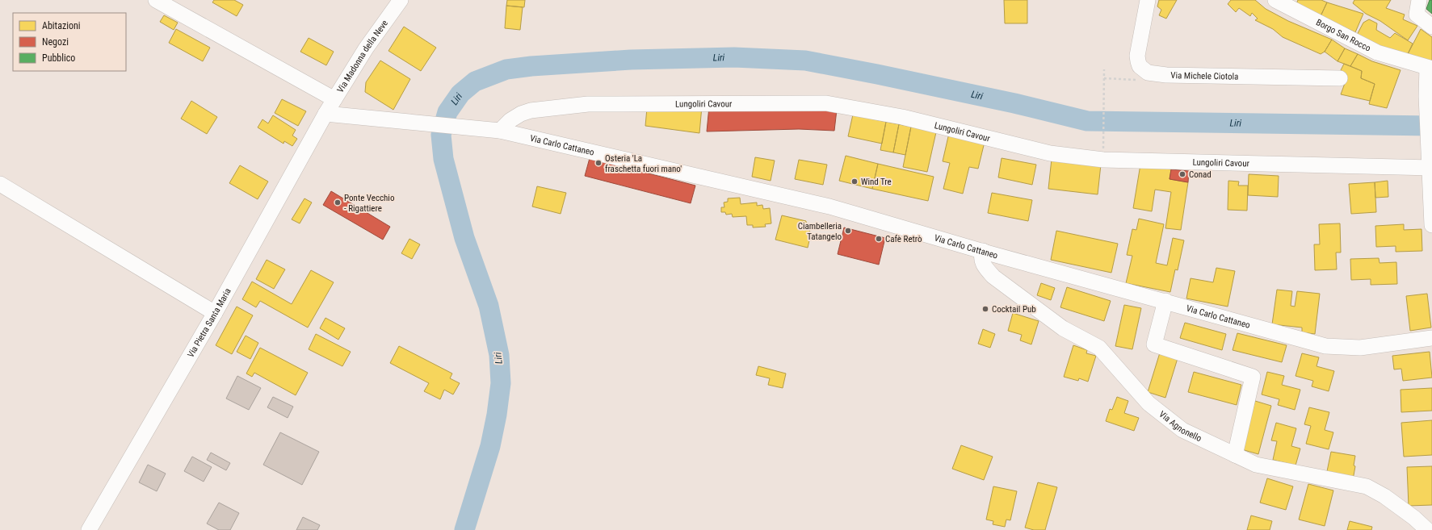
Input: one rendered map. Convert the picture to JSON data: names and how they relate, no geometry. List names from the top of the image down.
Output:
{
  "streets": {
    "street": [
      "Borgo San Rocco",
      "Via Madonna della Neve",
      "Via Michele Ciotola",
      "Lungoliri Cavour",
      "Via Carlo Cattaneo",
      "Via Pietra Santa Maria",
      "Via Agnonello"
    ]
  },
  "crossings": [
    ["Via Madonna della Neve", "Via Carlo Cattaneo"],
    ["Via Madonna della Neve", "Via Pietra Santa Maria"],
    ["Lungoliri Cavour", "Via Carlo Cattaneo"],
    ["Via Carlo Cattaneo", "Via Pietra Santa Maria"],
    ["Via Carlo Cattaneo", "Via Agnonello"]
  ],
  "water": ["Liri"],
  "places": [
    "Osteria 'La fraschetta fuori mano'",
    "Conad",
    "Wind Tre",
    "Ponte Vecchio - Rigattiere",
    "Ciambelleria Tatangelo",
    "Cafè Retrò",
    "Cocktail Pub"
  ],
  "legend": ["Abitazioni", "Negozi", "Pubblico"]
}
